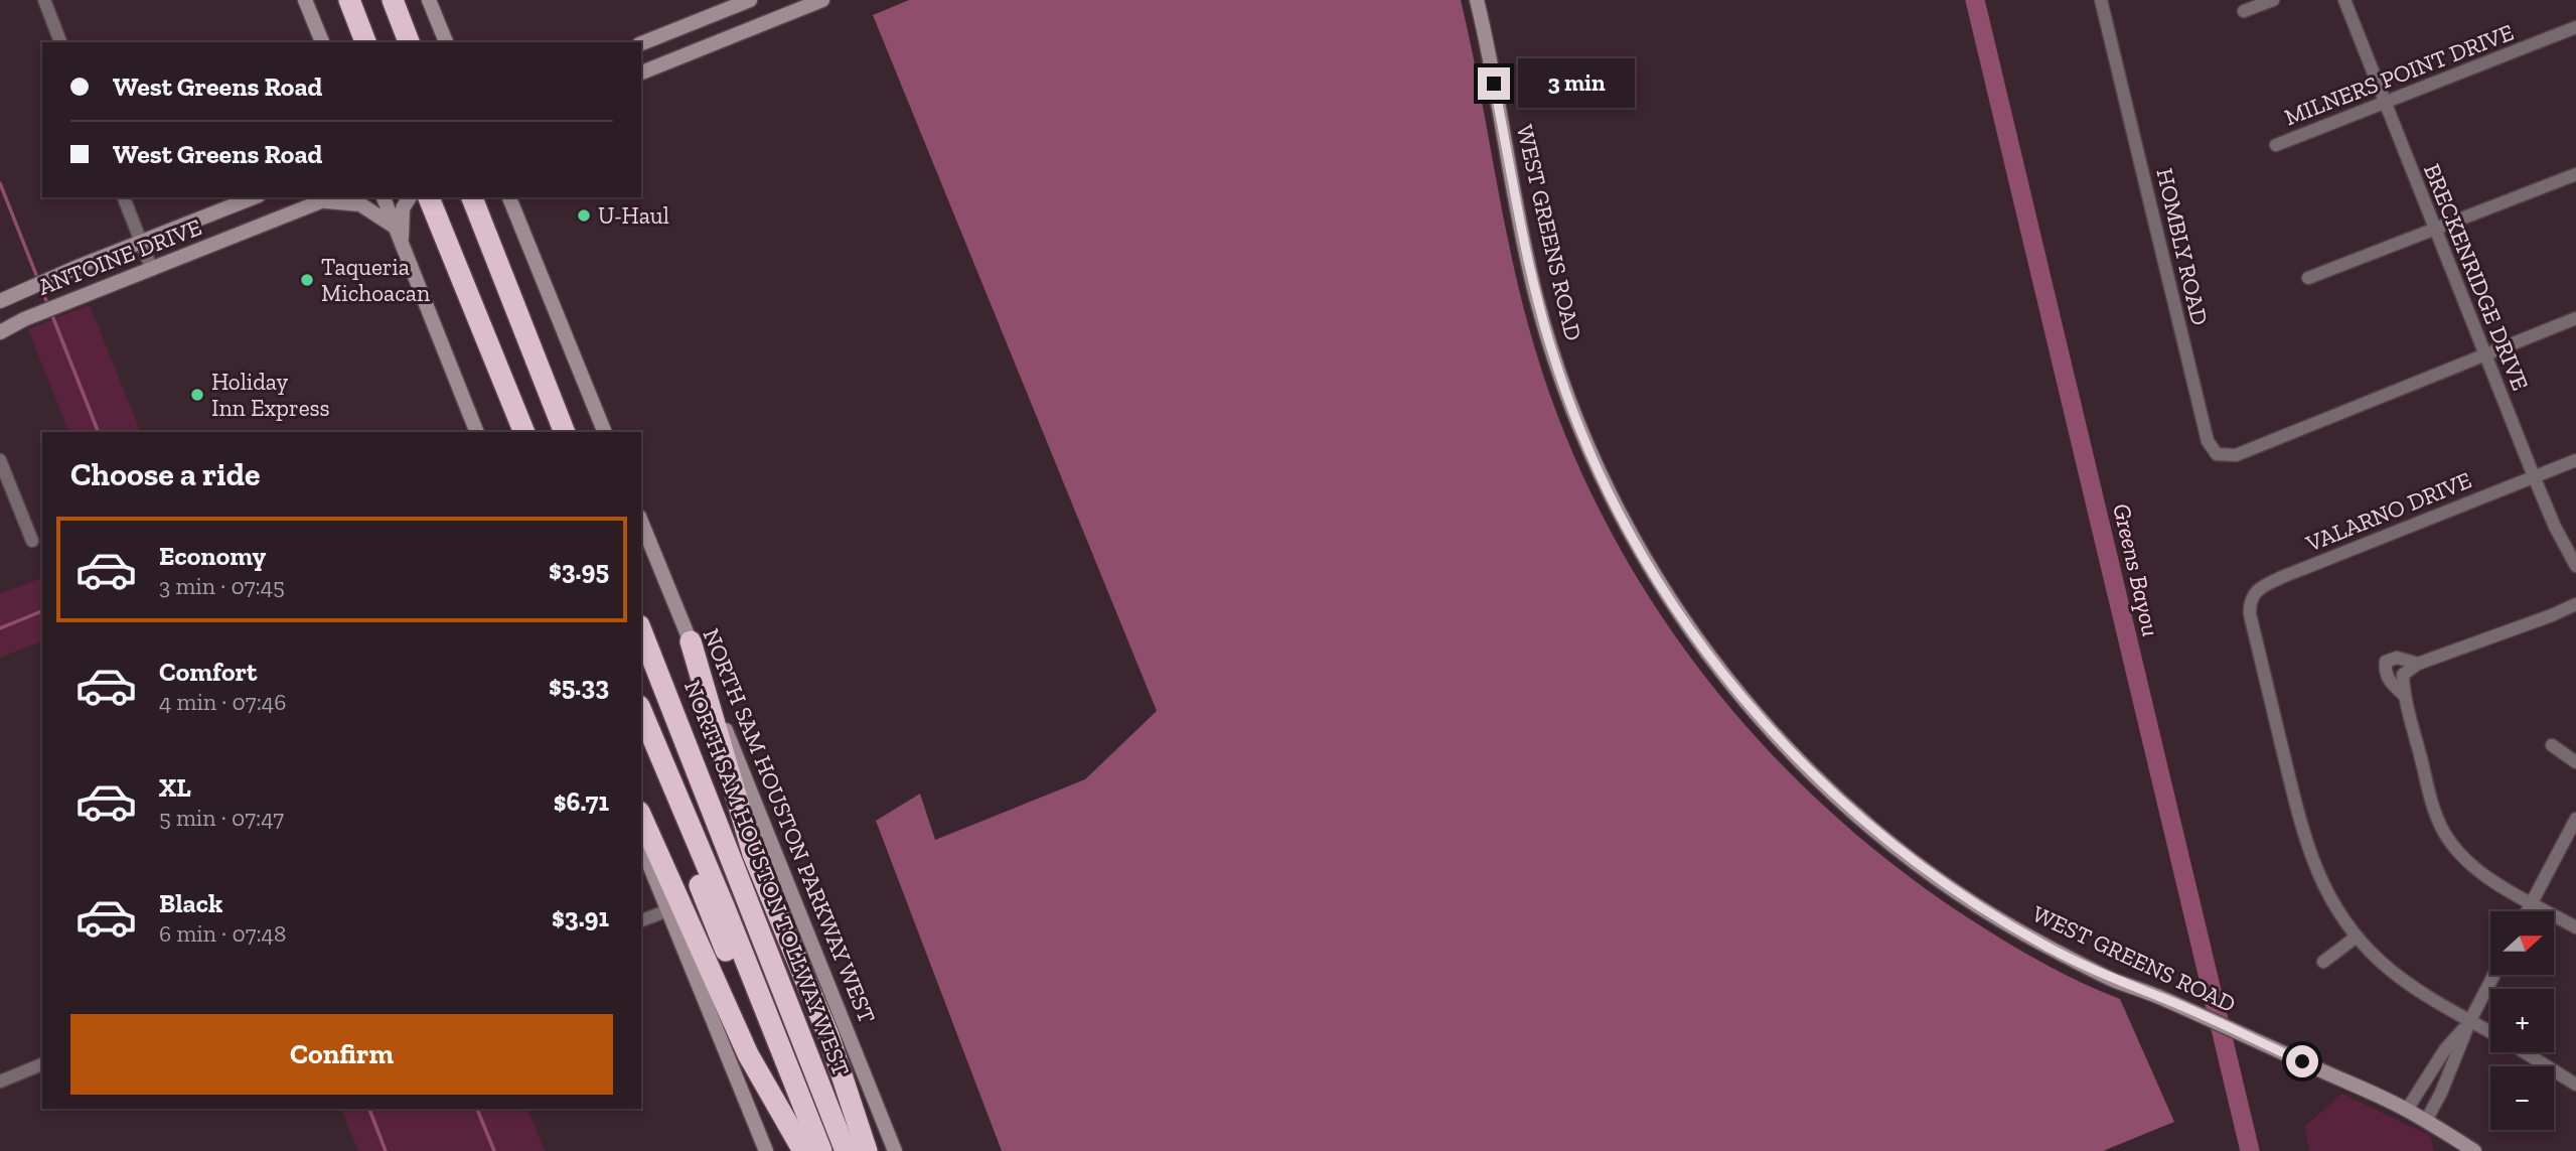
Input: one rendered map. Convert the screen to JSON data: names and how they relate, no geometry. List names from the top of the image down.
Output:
{
  "streets": {
    "highway": ["NORTH SAM HOUSTON TOLLWAY WEST"],
    "main road": ["WEST GREENS ROAD", "ANTOINE DRIVE", "NORTH SAM HOUSTON PARKWAY WEST"],
    "street": [
      "MILNERS POINT DRIVE",
      "HOMBLY ROAD",
      "BRECKENRIDGE DRIVE",
      "VALARNO DRIVE"
    ]
  },
  "crossings": [
    ["MILNERS POINT DRIVE", "BRECKENRIDGE DRIVE"],
    ["HOMBLY ROAD", "BRECKENRIDGE DRIVE"],
    ["BRECKENRIDGE DRIVE", "VALARNO DRIVE"]
  ],
  "water": ["Greens Bayou"],
  "places": ["U-Haul", "Taqueria Michoacan", "Holiday Inn Express"],
  "north": "right",
  "page": {
    "banner": ["West Greens Road", "West Greens Road"],
    "bubble": "3 min",
    "heading": "Choose a ride",
    "list": [
      {
        "name": "Economy",
        "note": "3 min · 07:45",
        "value": "$3.95"
      },
      {
        "name": "Comfort",
        "note": "4 min · 07:46",
        "value": "$5.33"
      },
      {
        "name": "XL",
        "note": "5 min · 07:47",
        "value": "$6.71"
      },
      {
        "name": "Black",
        "note": "6 min · 07:48",
        "value": "$3.91"
      }
    ],
    "map_buttons": ["+", "−"],
    "buttons": "Confirm"
  }
}
